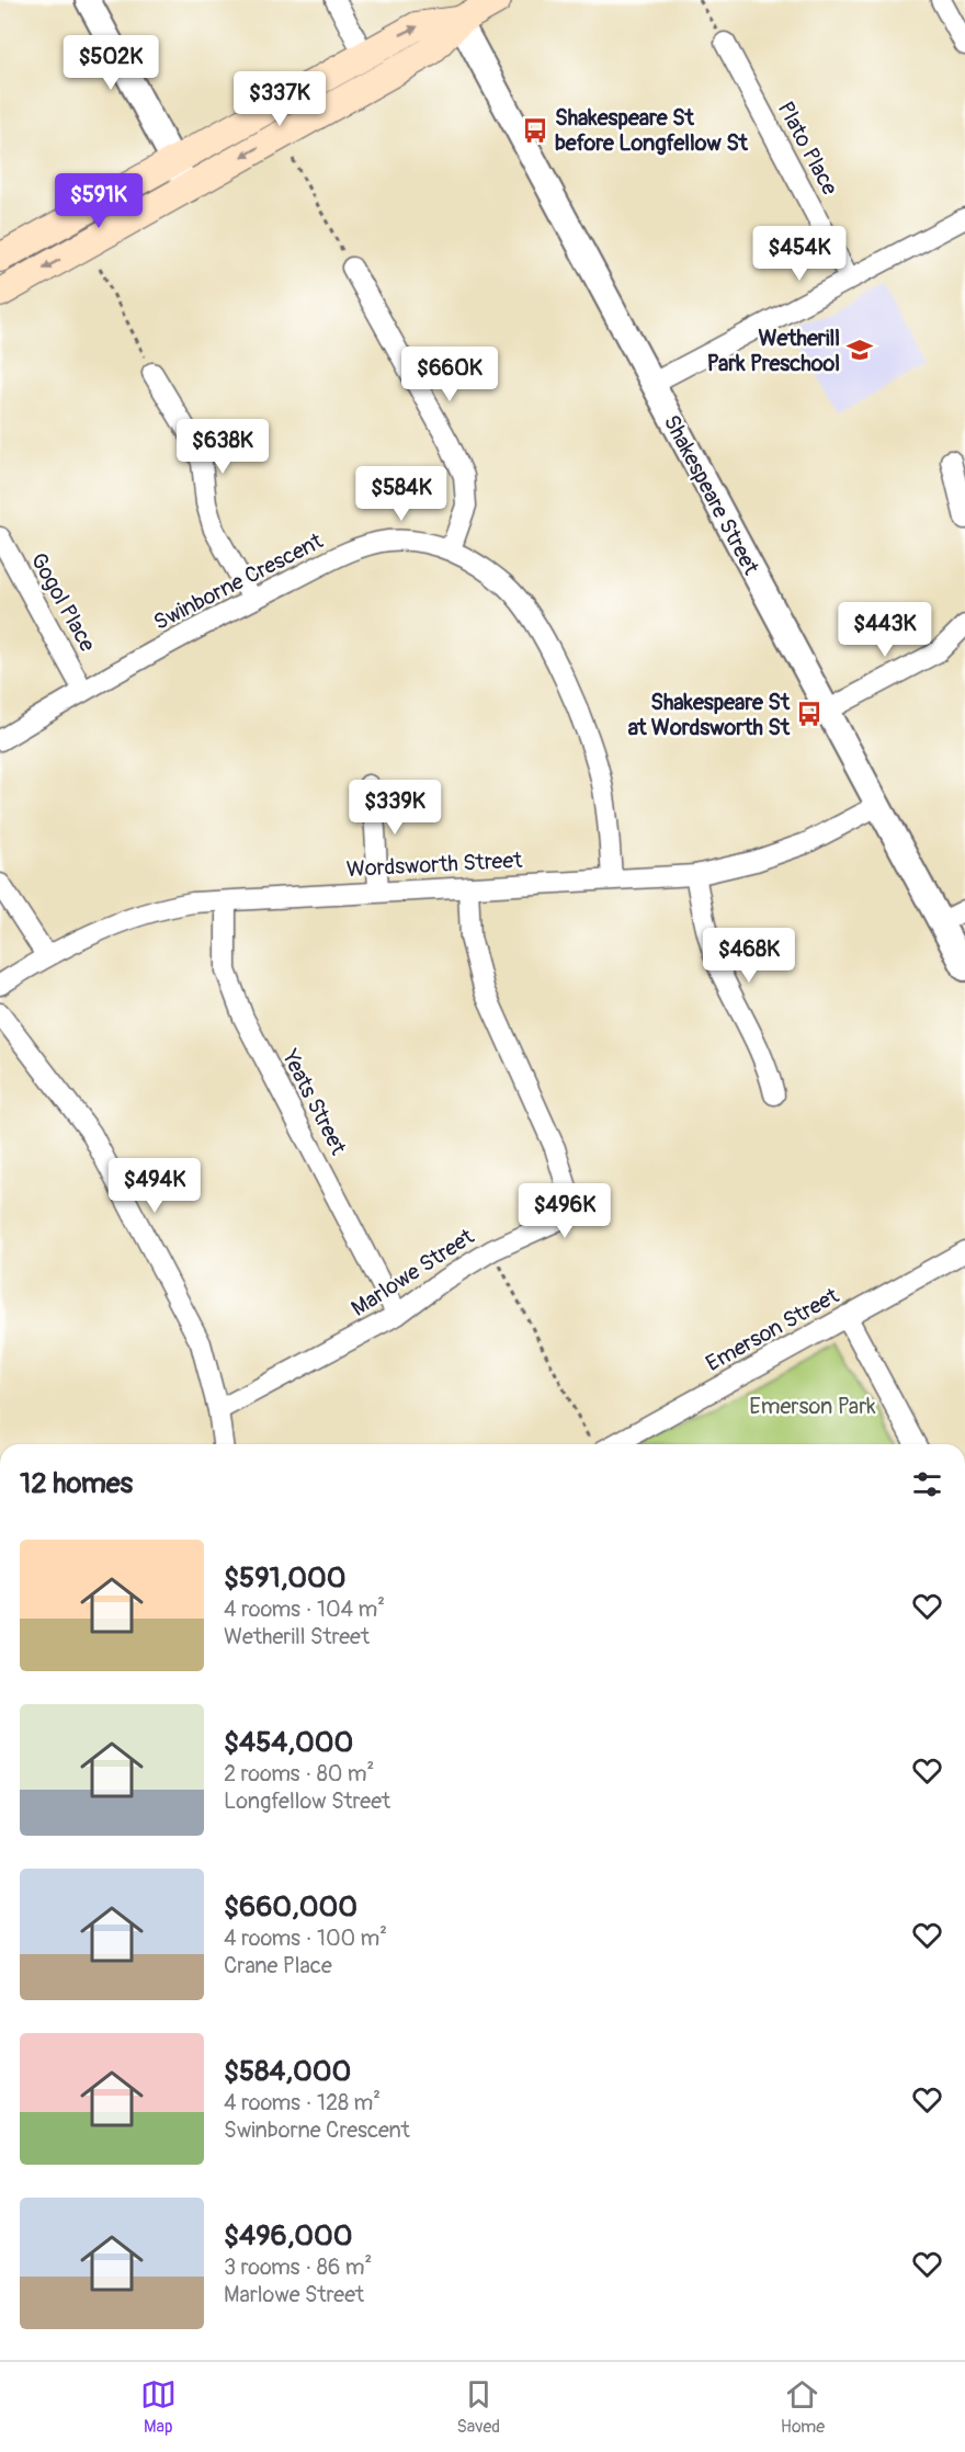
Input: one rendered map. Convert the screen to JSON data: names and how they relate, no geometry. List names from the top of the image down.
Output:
{
  "streets": {
    "street": [
      "Plato Place",
      "Shakespeare Street",
      "Swinborne Crescent",
      "Gogol Place",
      "Wordsworth Street",
      "Yeats Street",
      "Marlowe Street",
      "Emerson Street"
    ]
  },
  "crossings": [
    ["Shakespeare Street", "Wordsworth Street"],
    ["Swinborne Crescent", "Gogol Place"],
    ["Swinborne Crescent", "Wordsworth Street"],
    ["Wordsworth Street", "Yeats Street"],
    ["Wordsworth Street", "Marlowe Street"],
    ["Yeats Street", "Marlowe Street"]
  ],
  "parks": ["Emerson Park"],
  "places": {
    "bus stop": ["Shakespeare St before Longfellow St", "Shakespeare St at Wordsworth St"],
    "school or university": ["Wetherill Park Preschool"]
  },
  "page": {
    "price": [
      "$502K",
      "$337K",
      "$591K",
      "$454K",
      "$660K",
      "$638K",
      "$584K",
      "$443K",
      "$339K",
      "$468K",
      "$494K",
      "$496K"
    ],
    "heading": "12 homes",
    "list": [
      {
        "name": "$591,000",
        "note": "4 rooms · 104 m² · Wetherill Street"
      },
      {
        "name": "$454,000",
        "note": "2 rooms · 80 m² · Longfellow Street"
      },
      {
        "name": "$660,000",
        "note": "4 rooms · 100 m² · Crane Place"
      },
      {
        "name": "$584,000",
        "note": "4 rooms · 128 m² · Swinborne Crescent"
      },
      {
        "name": "$496,000",
        "note": "3 rooms · 86 m² · Marlowe Street"
      }
    ],
    "tabs": ["Map", "Saved", "Home"]
  }
}
